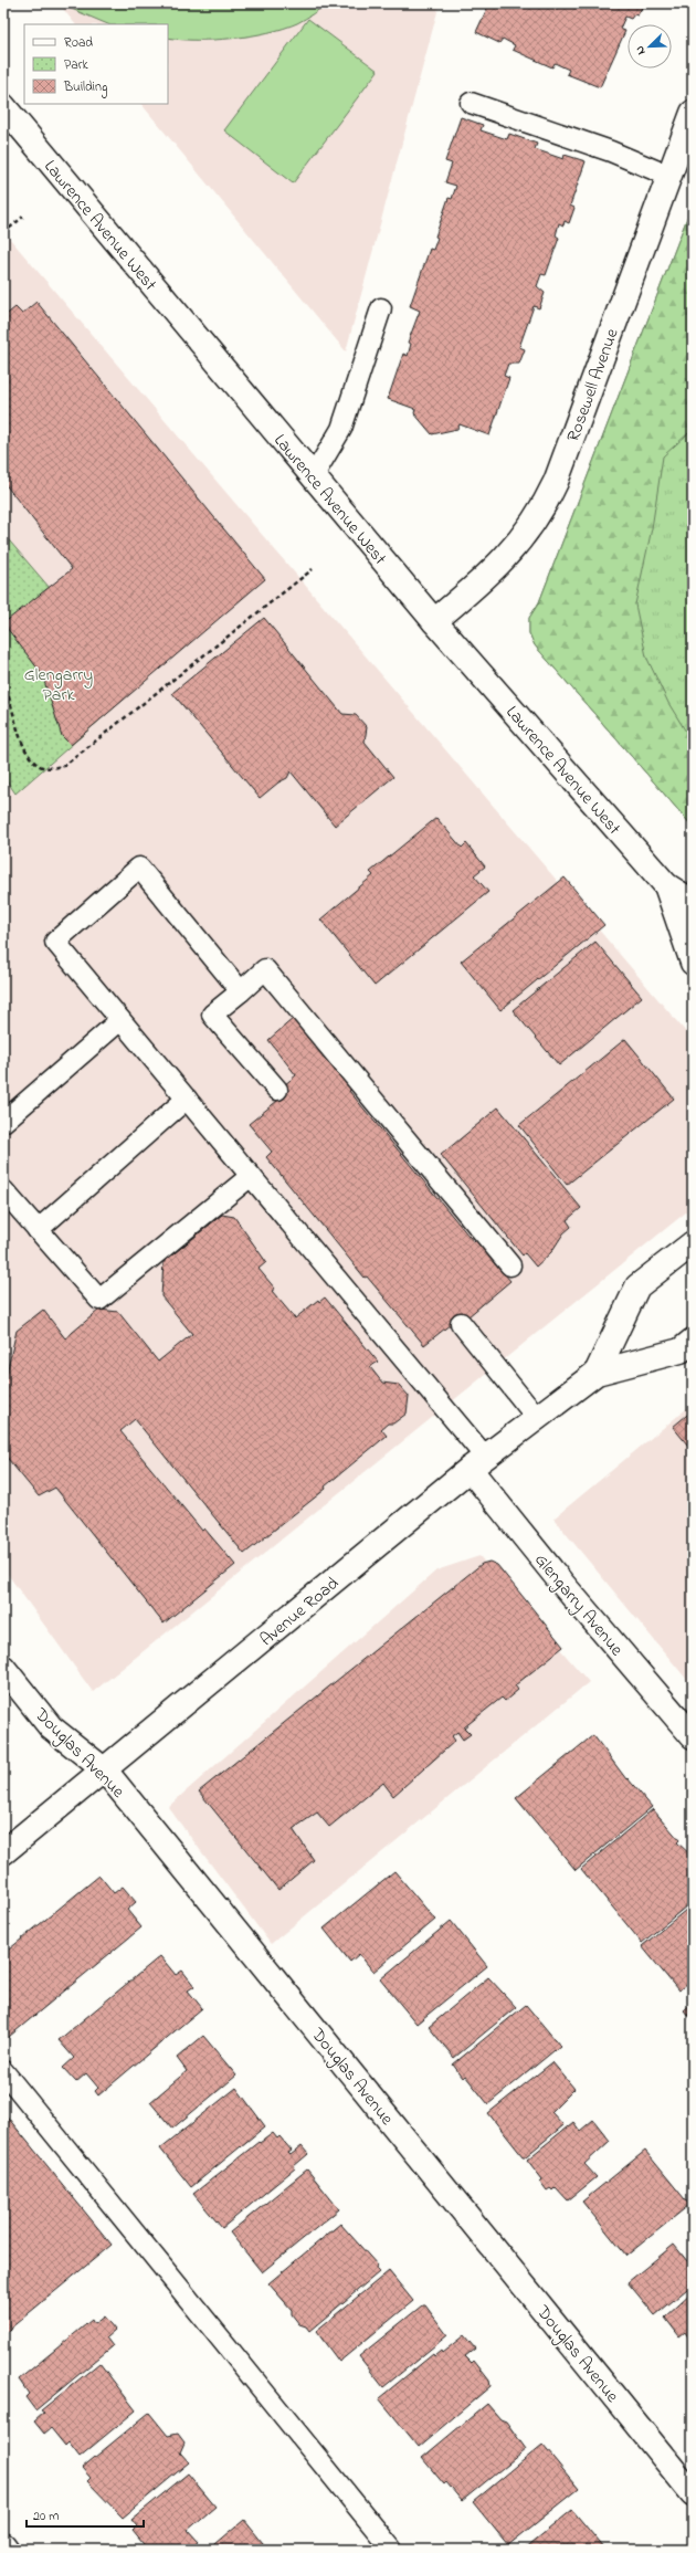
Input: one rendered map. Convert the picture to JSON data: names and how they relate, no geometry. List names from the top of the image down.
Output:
{
  "streets": {
    "main road": [
      "Lawrence Avenue West",
      "Rosewell Avenue",
      "Glengarry Avenue",
      "Avenue Road",
      "Douglas Avenue"
    ]
  },
  "crossings": [
    ["Lawrence Avenue West", "Rosewell Avenue"],
    ["Glengarry Avenue", "Avenue Road"],
    ["Avenue Road", "Douglas Avenue"]
  ],
  "parks": ["Glengarry Park"],
  "legend": ["Road", "Park", "Building"],
  "scale_bar": "20 m",
  "north": "bottom left"
}
